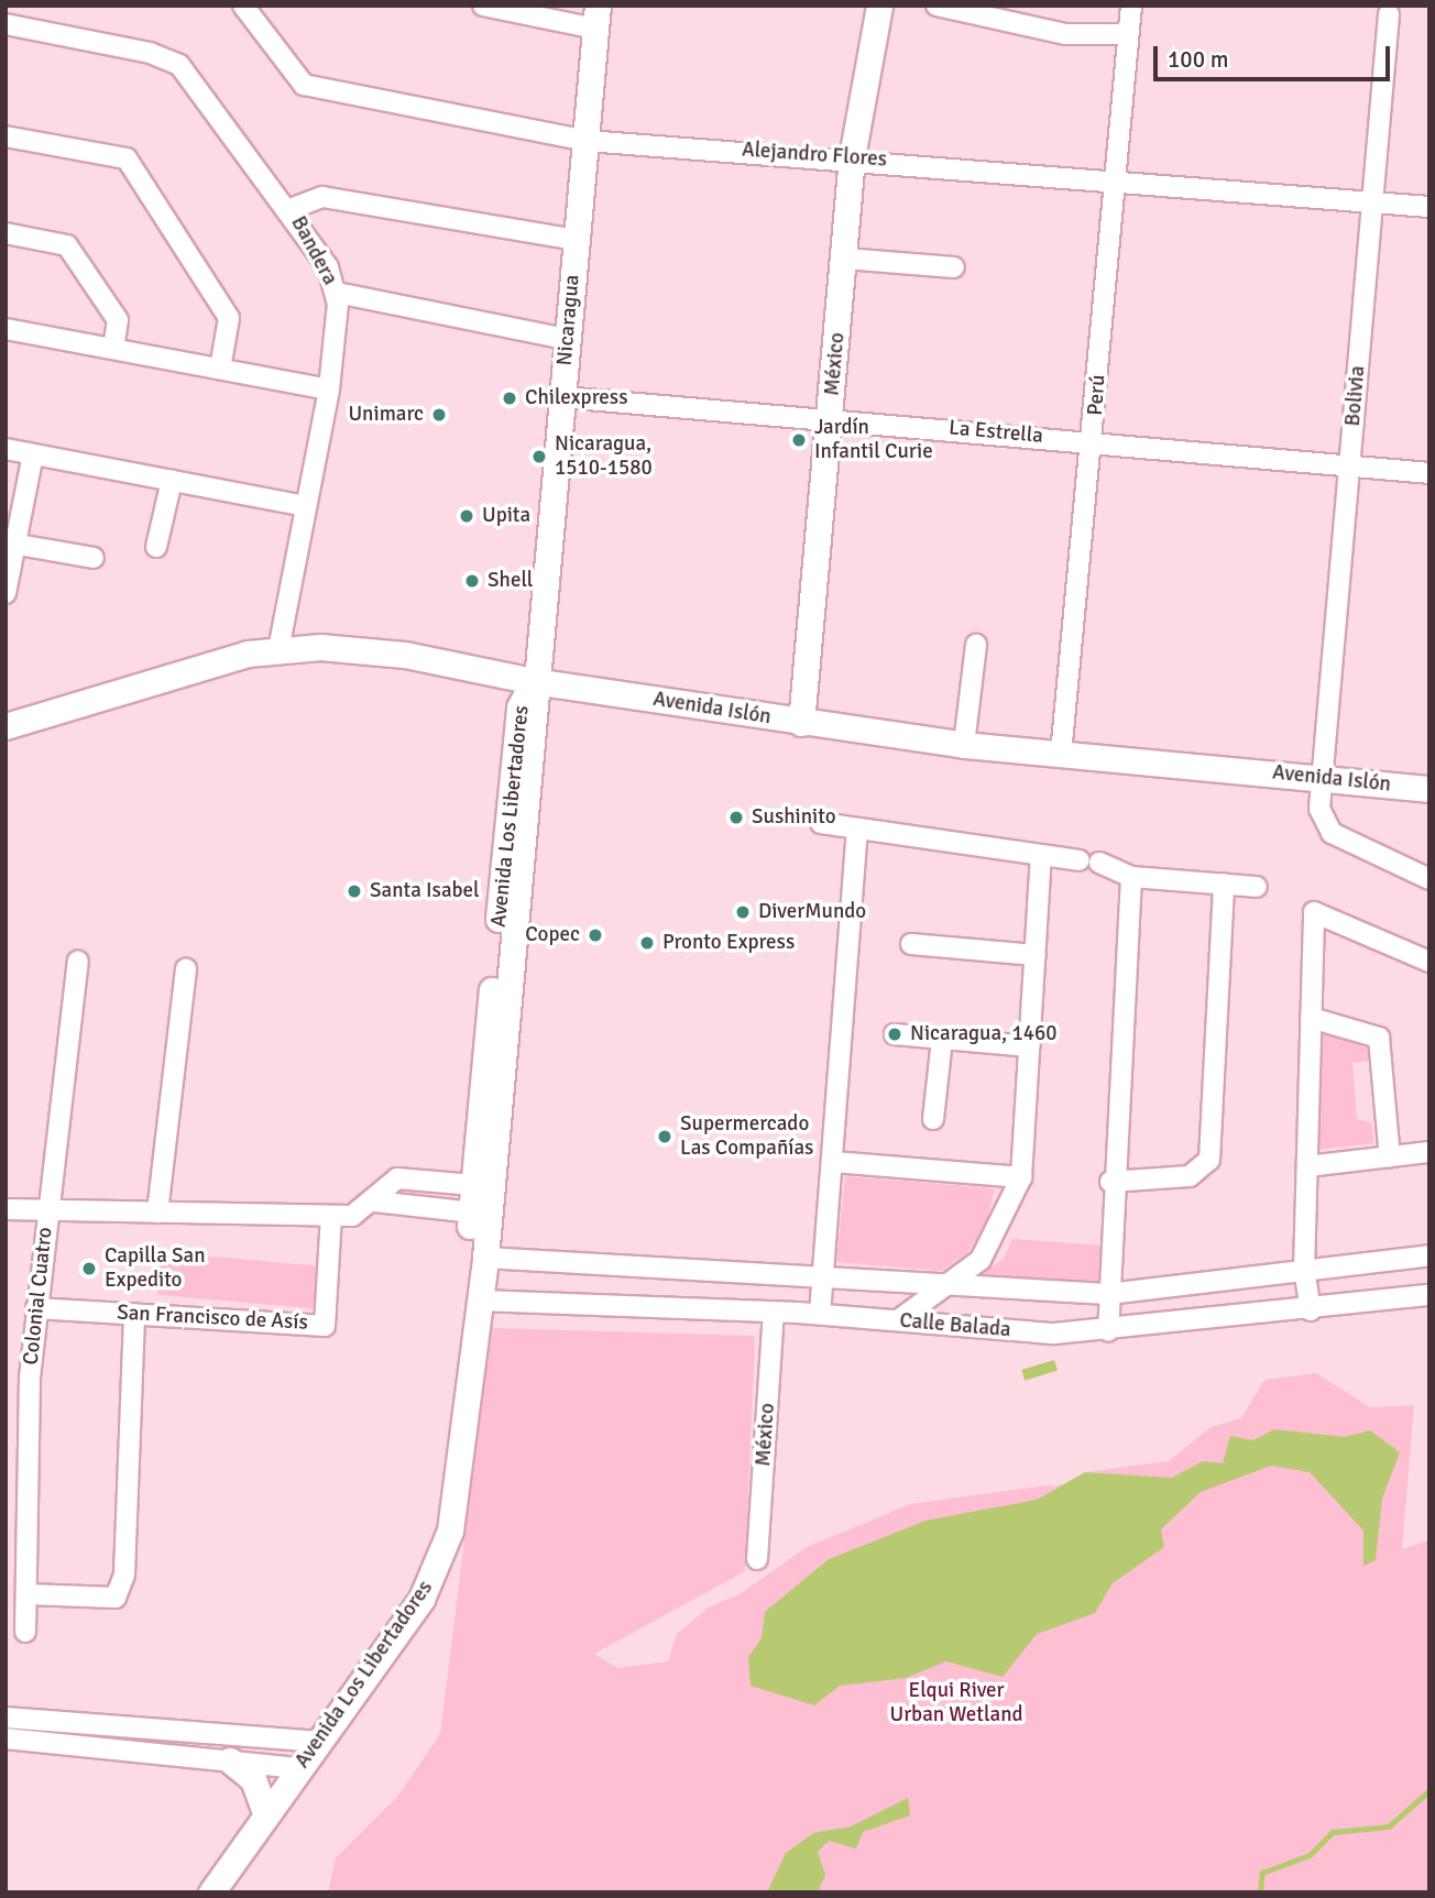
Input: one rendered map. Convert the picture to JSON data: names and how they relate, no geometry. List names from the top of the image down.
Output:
{
  "streets": {
    "main road": [
      "Nicaragua",
      "México",
      "Avenida Islón",
      "Avenida Los Libertadores"
    ],
    "street": [
      "Alejandro Flores",
      "Bandera",
      "Perú",
      "Bolivia",
      "La Estrella",
      "Colonial Cuatro",
      "San Francisco de Asís",
      "Calle Balada"
    ]
  },
  "crossings": [
    ["Alejandro Flores", "Nicaragua"],
    ["Alejandro Flores", "México"],
    ["Alejandro Flores", "Perú"],
    ["Alejandro Flores", "Bolivia"],
    ["Bandera", "Avenida Islón"],
    ["Nicaragua", "La Estrella"],
    ["Nicaragua", "Avenida Islón"],
    ["Nicaragua", "Avenida Los Libertadores"],
    ["México", "La Estrella"],
    ["México", "Avenida Islón"],
    ["México", "Calle Balada"],
    ["Perú", "La Estrella"],
    ["Perú", "Avenida Islón"],
    ["Bolivia", "La Estrella"],
    ["Bolivia", "Avenida Islón"],
    ["Avenida Islón", "Avenida Los Libertadores"],
    ["Avenida Los Libertadores", "Calle Balada"],
    ["Colonial Cuatro", "San Francisco de Asís"]
  ],
  "parks": ["Elqui River Urban Wetland"],
  "places": [
    "Chilexpress",
    "Unimarc",
    "Jardín Infantil Curie",
    "Nicaragua, 1510-1580",
    "Upita",
    "Shell",
    "Sushinito",
    "Santa Isabel",
    "DiverMundo",
    "Copec",
    "Pronto Express",
    "Nicaragua, 1460",
    "Supermercado Las Compañías",
    "Capilla San Expedito"
  ],
  "scale_bar": "100 m"
}
